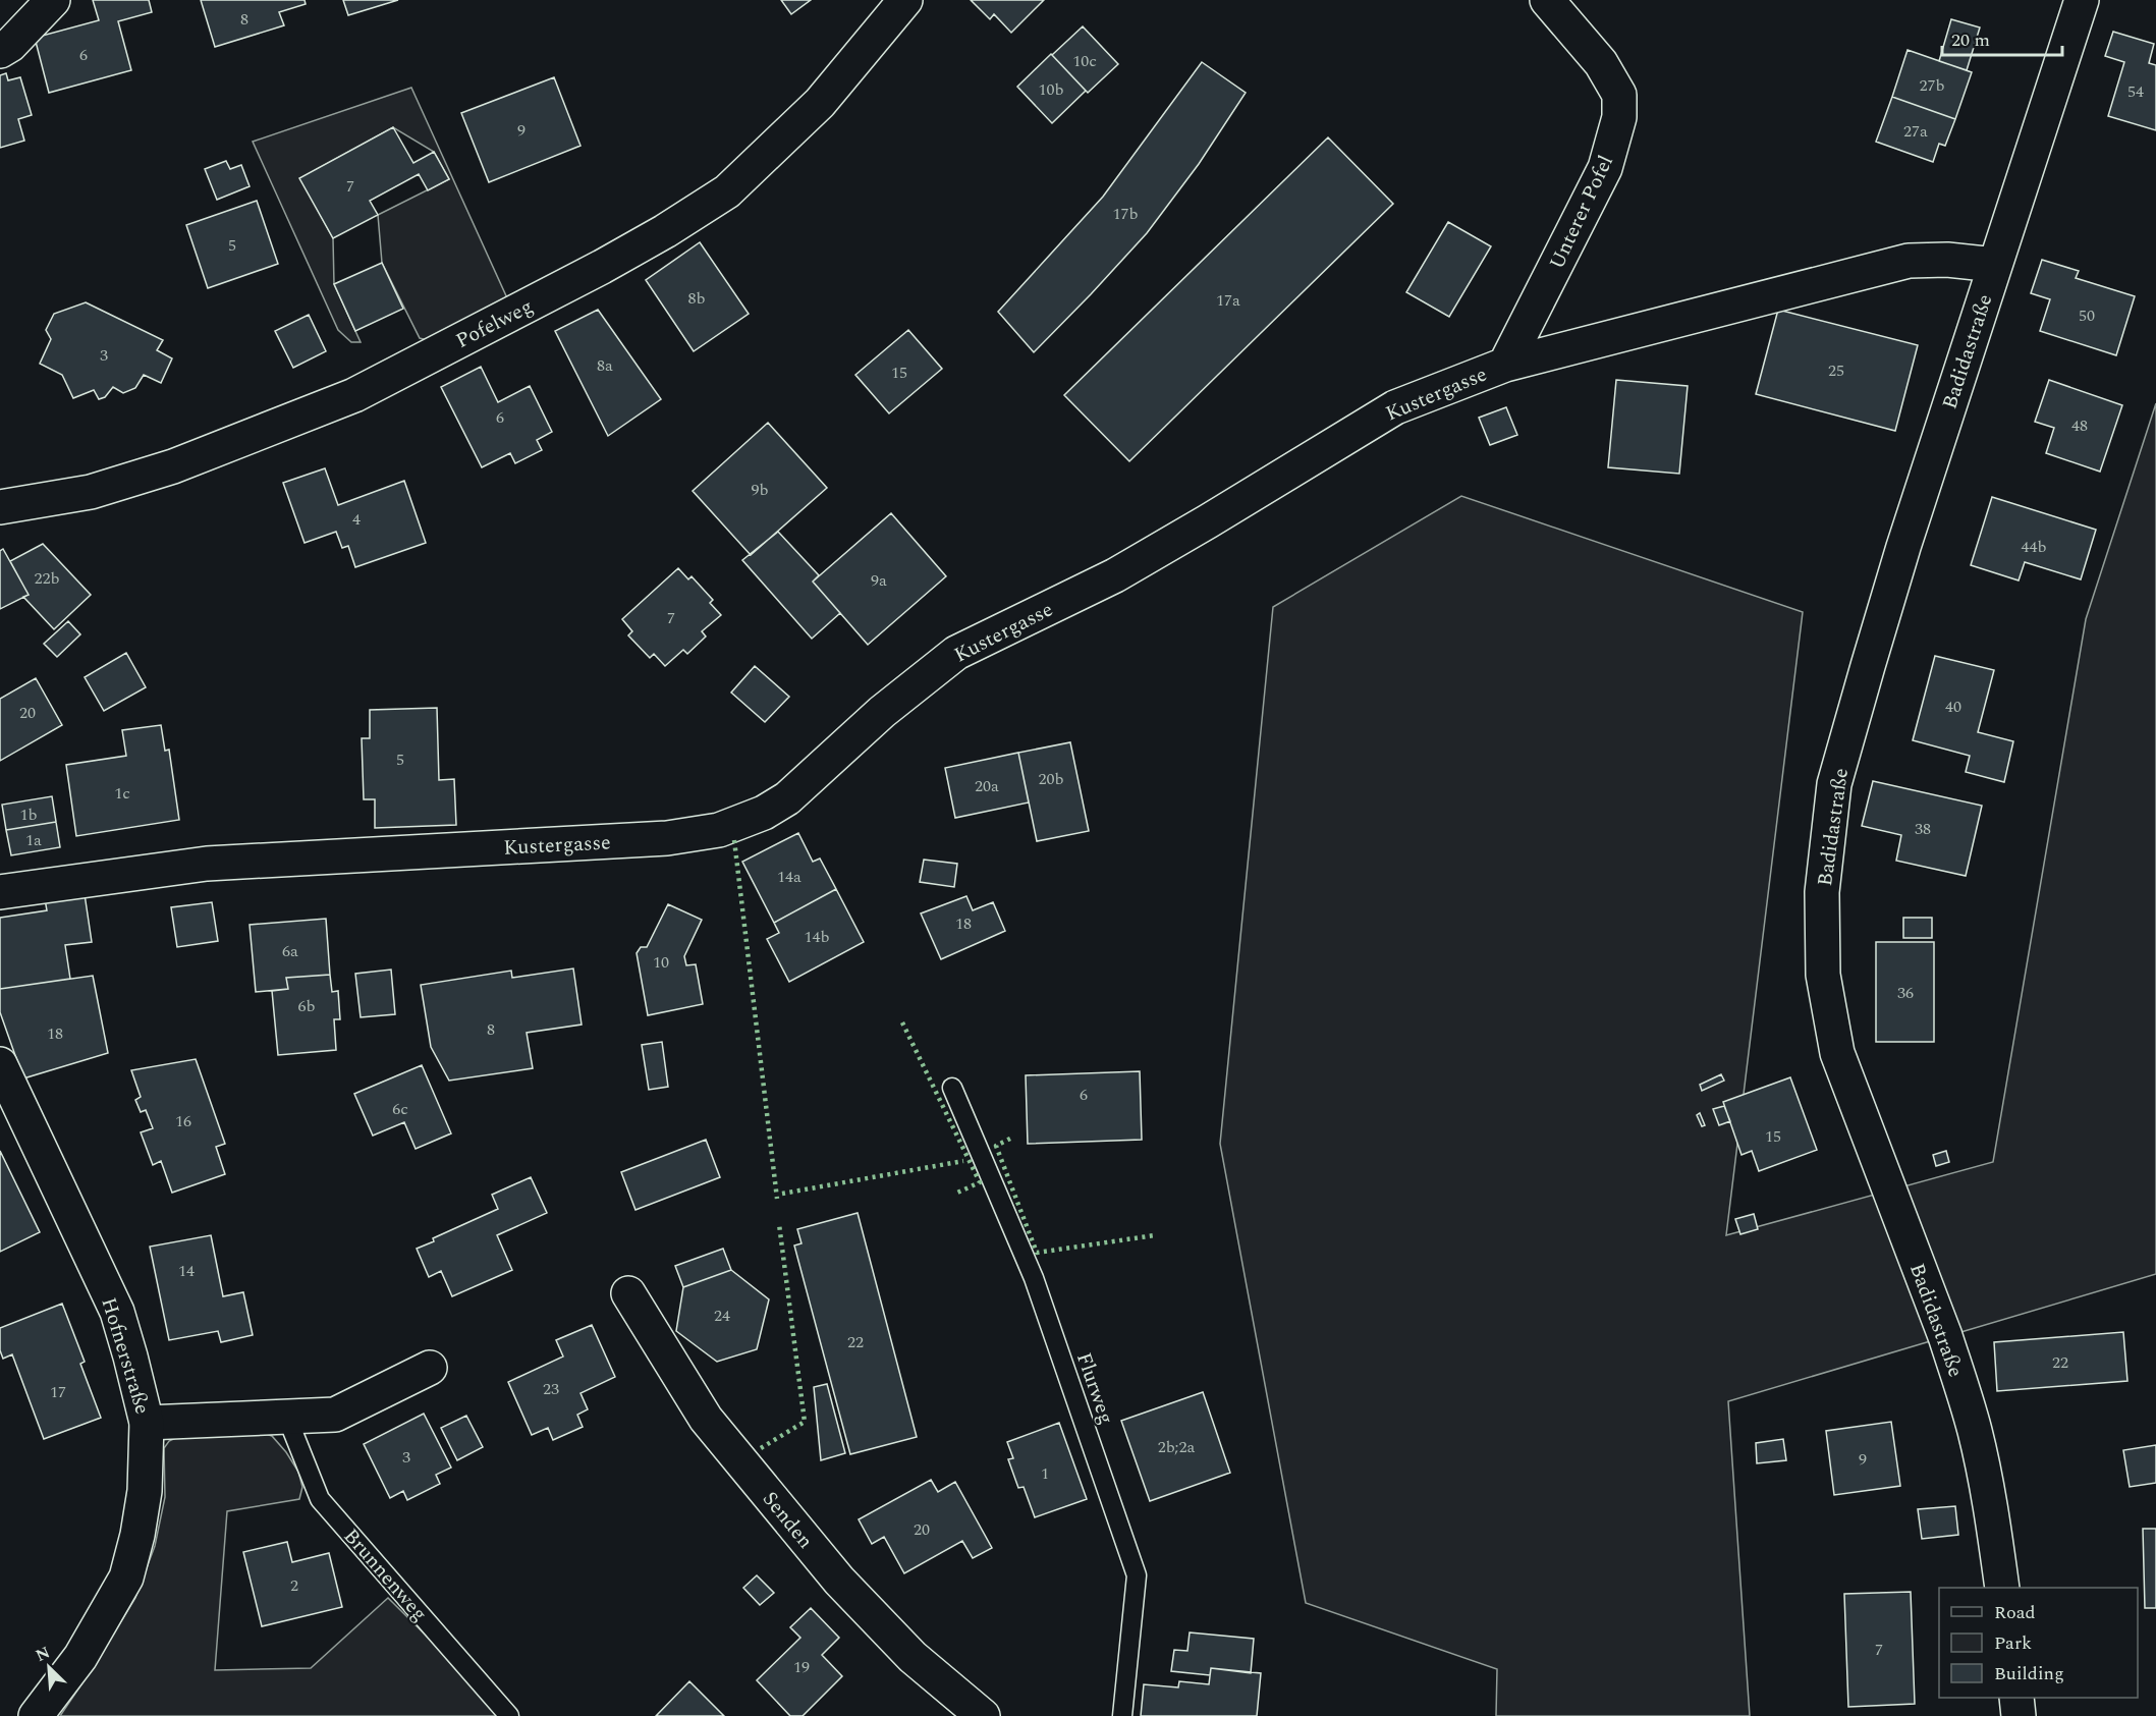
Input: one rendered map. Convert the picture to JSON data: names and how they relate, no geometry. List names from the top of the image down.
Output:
{
  "streets": {
    "street": [
      "Unterer Pofel",
      "Pofelweg",
      "Badidastraße",
      "Kustergasse",
      "Hofnerstraße",
      "Senden"
    ],
    "lane": ["Flurweg", "Brunnenweg"]
  },
  "crossings": [
    ["Unterer Pofel", "Kustergasse"],
    ["Badidastraße", "Kustergasse"]
  ],
  "house_numbers": [
    "8",
    "6",
    "10c",
    "27b",
    "10b",
    "54",
    "9",
    "27a",
    "7",
    "17b",
    "5",
    "8b",
    "17a",
    "50",
    "3",
    "8a",
    "25",
    "15",
    "6",
    "48",
    "9b",
    "4",
    "44b",
    "22b",
    "9a",
    "7",
    "40",
    "20",
    "5",
    "20b",
    "20a",
    "1c",
    "1b",
    "38",
    "1a",
    "14a",
    "18",
    "14b",
    "6a",
    "10",
    "36",
    "6b",
    "8",
    "18",
    "6",
    "6c",
    "16",
    "15",
    "14",
    "24",
    "22",
    "22",
    "23",
    "17",
    "2b;2a",
    "3",
    "9",
    "1",
    "20",
    "2",
    "7",
    "19"
  ],
  "legend": ["Road", "Park", "Building"],
  "scale_bar": "20 m",
  "north": "top left"
}
